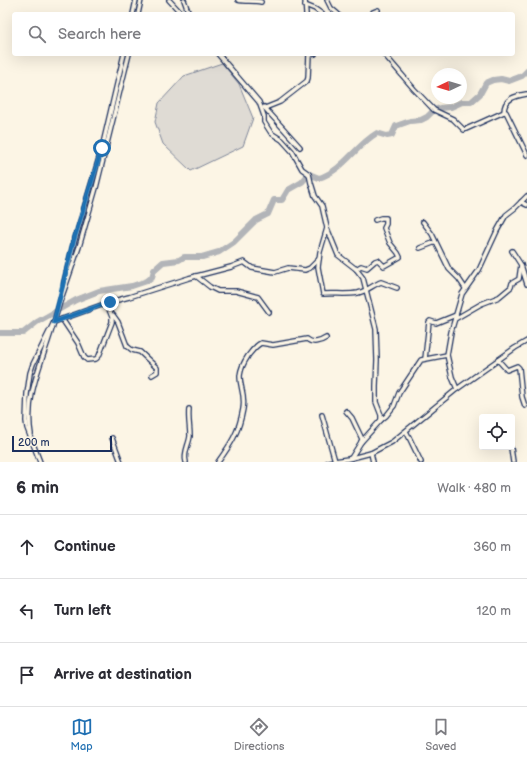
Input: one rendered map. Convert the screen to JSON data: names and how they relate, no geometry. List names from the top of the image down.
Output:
{
  "scale_bar": "200 m",
  "north": "left",
  "page": {
    "search": "Search here",
    "scale": "200 m",
    "heading": ["6 min", "Walk · 480 m"],
    "list": [
      ["Continue", "360 m"],
      ["Turn left", "120 m"],
      "Arrive at destination"
    ],
    "nav": ["Map", "Directions", "Saved"]
  }
}
